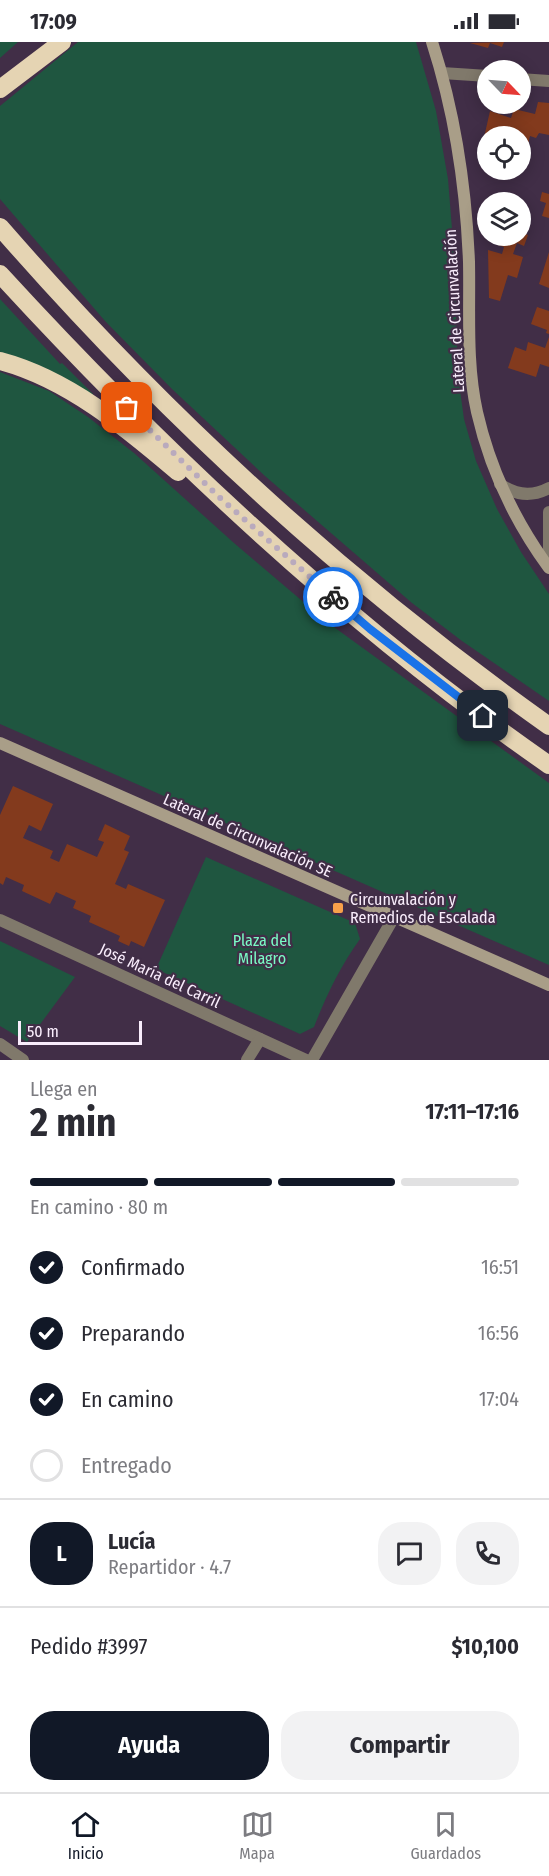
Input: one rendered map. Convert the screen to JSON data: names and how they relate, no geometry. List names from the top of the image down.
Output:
{
  "streets": {
    "street": ["Lateral de Circunvalación", "Lateral de Circunvalación SE", "José María del Carril"]
  },
  "parks": ["Plaza del Milagro"],
  "places": {
    "transit": ["Circunvalación y Remedios de Escalada"]
  },
  "scale_bar": "50 m",
  "north": "bottom right",
  "page": {
    "status": "17:09",
    "scale": "50 m",
    "heading": ["2 min", "Llega en", "17:11–17:16"],
    "panel": [
      "Lucía",
      "Repartidor · 4.7",
      "Pedido #3997",
      "$10,100"
    ],
    "bar": "En camino · 80 m",
    "list": [
      ["Confirmado", "16:51"],
      ["Preparando", "16:56"],
      ["En camino", "17:04"],
      "Entregado"
    ],
    "round": "L",
    "buttons": ["Ayuda", "Compartir"],
    "tabs": ["Inicio", "Mapa", "Guardados"]
  }
}
